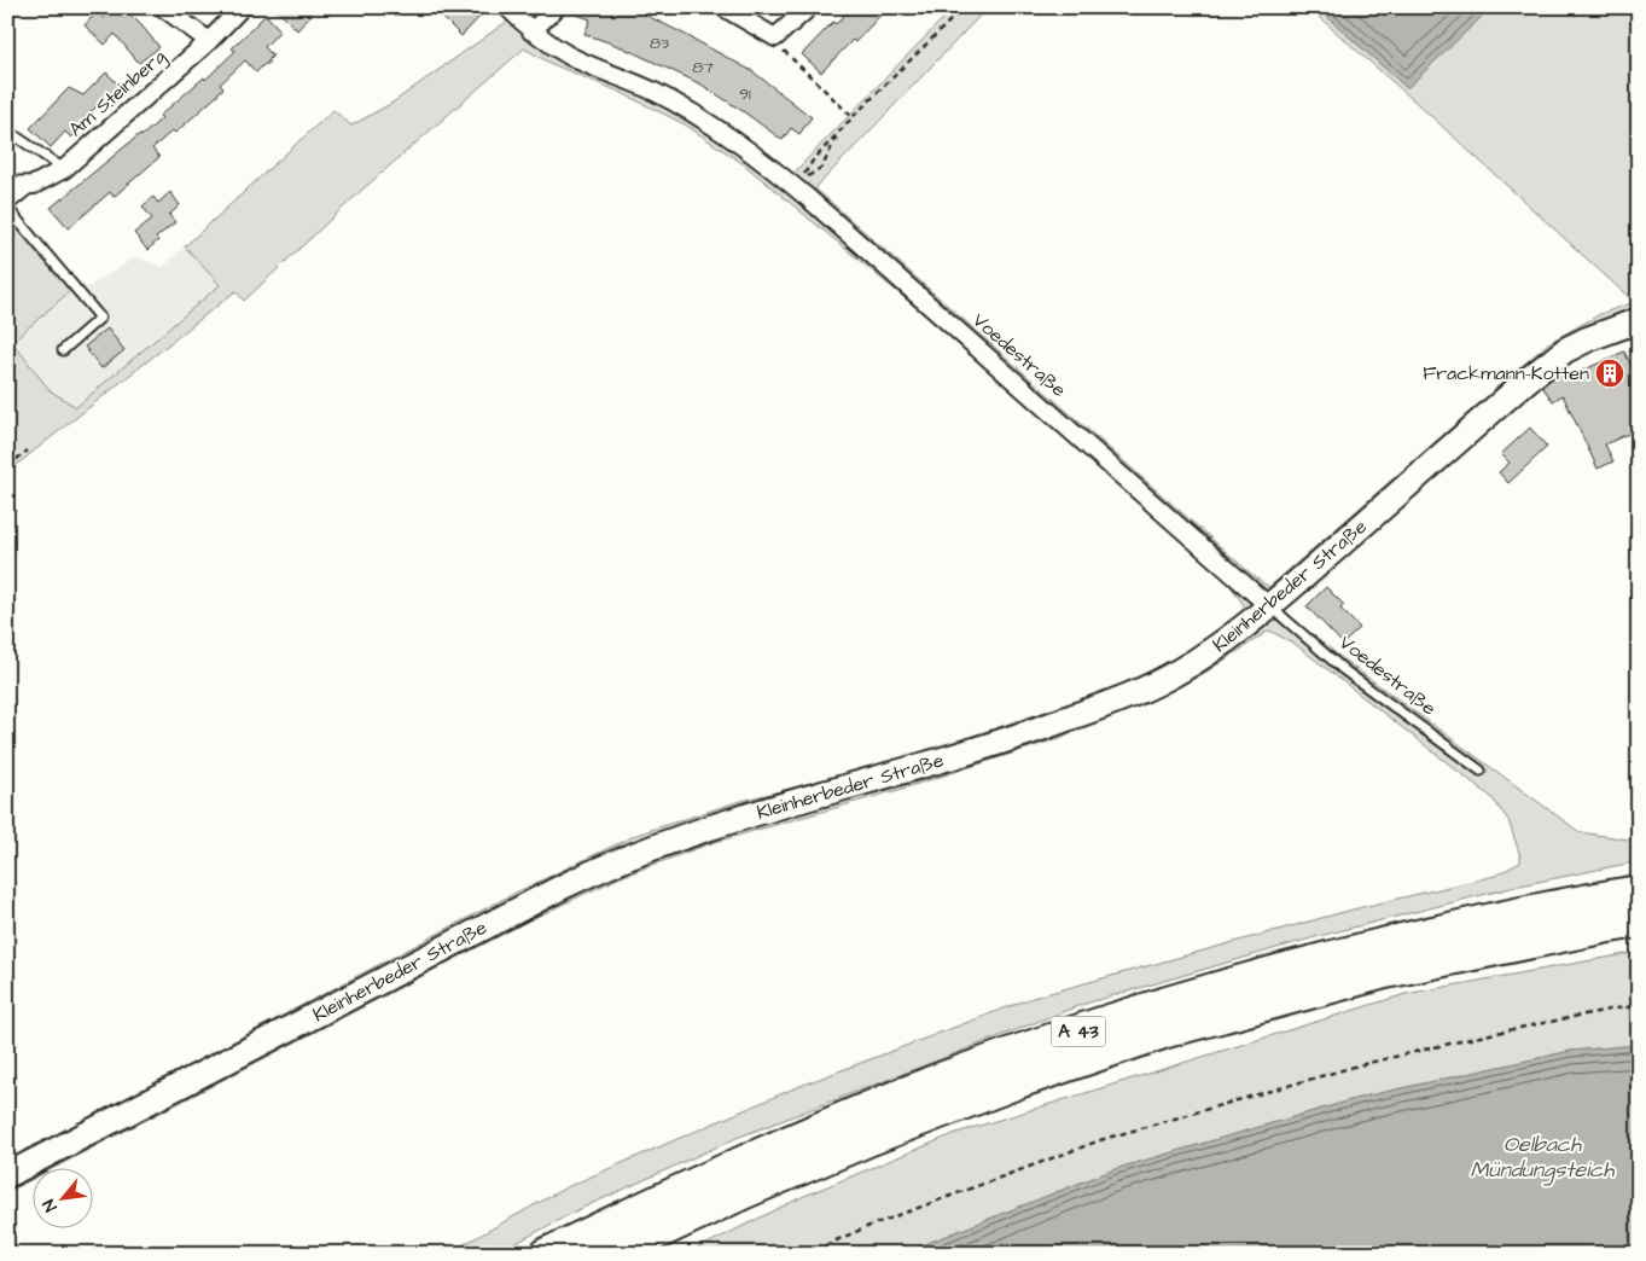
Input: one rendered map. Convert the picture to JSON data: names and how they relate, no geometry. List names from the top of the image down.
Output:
{
  "streets": {
    "highway": ["A 43"],
    "street": ["Am Steinberg", "Voedestraße", "Kleinherbeder Straße"]
  },
  "crossings": [
    ["Voedestraße", "Kleinherbeder Straße"]
  ],
  "water": ["Oelbach Mündungsteich"],
  "places": {
    "building": ["Frackmann-Kotten"]
  },
  "house_numbers": ["83", "87", "91"],
  "north": "bottom left"
}
